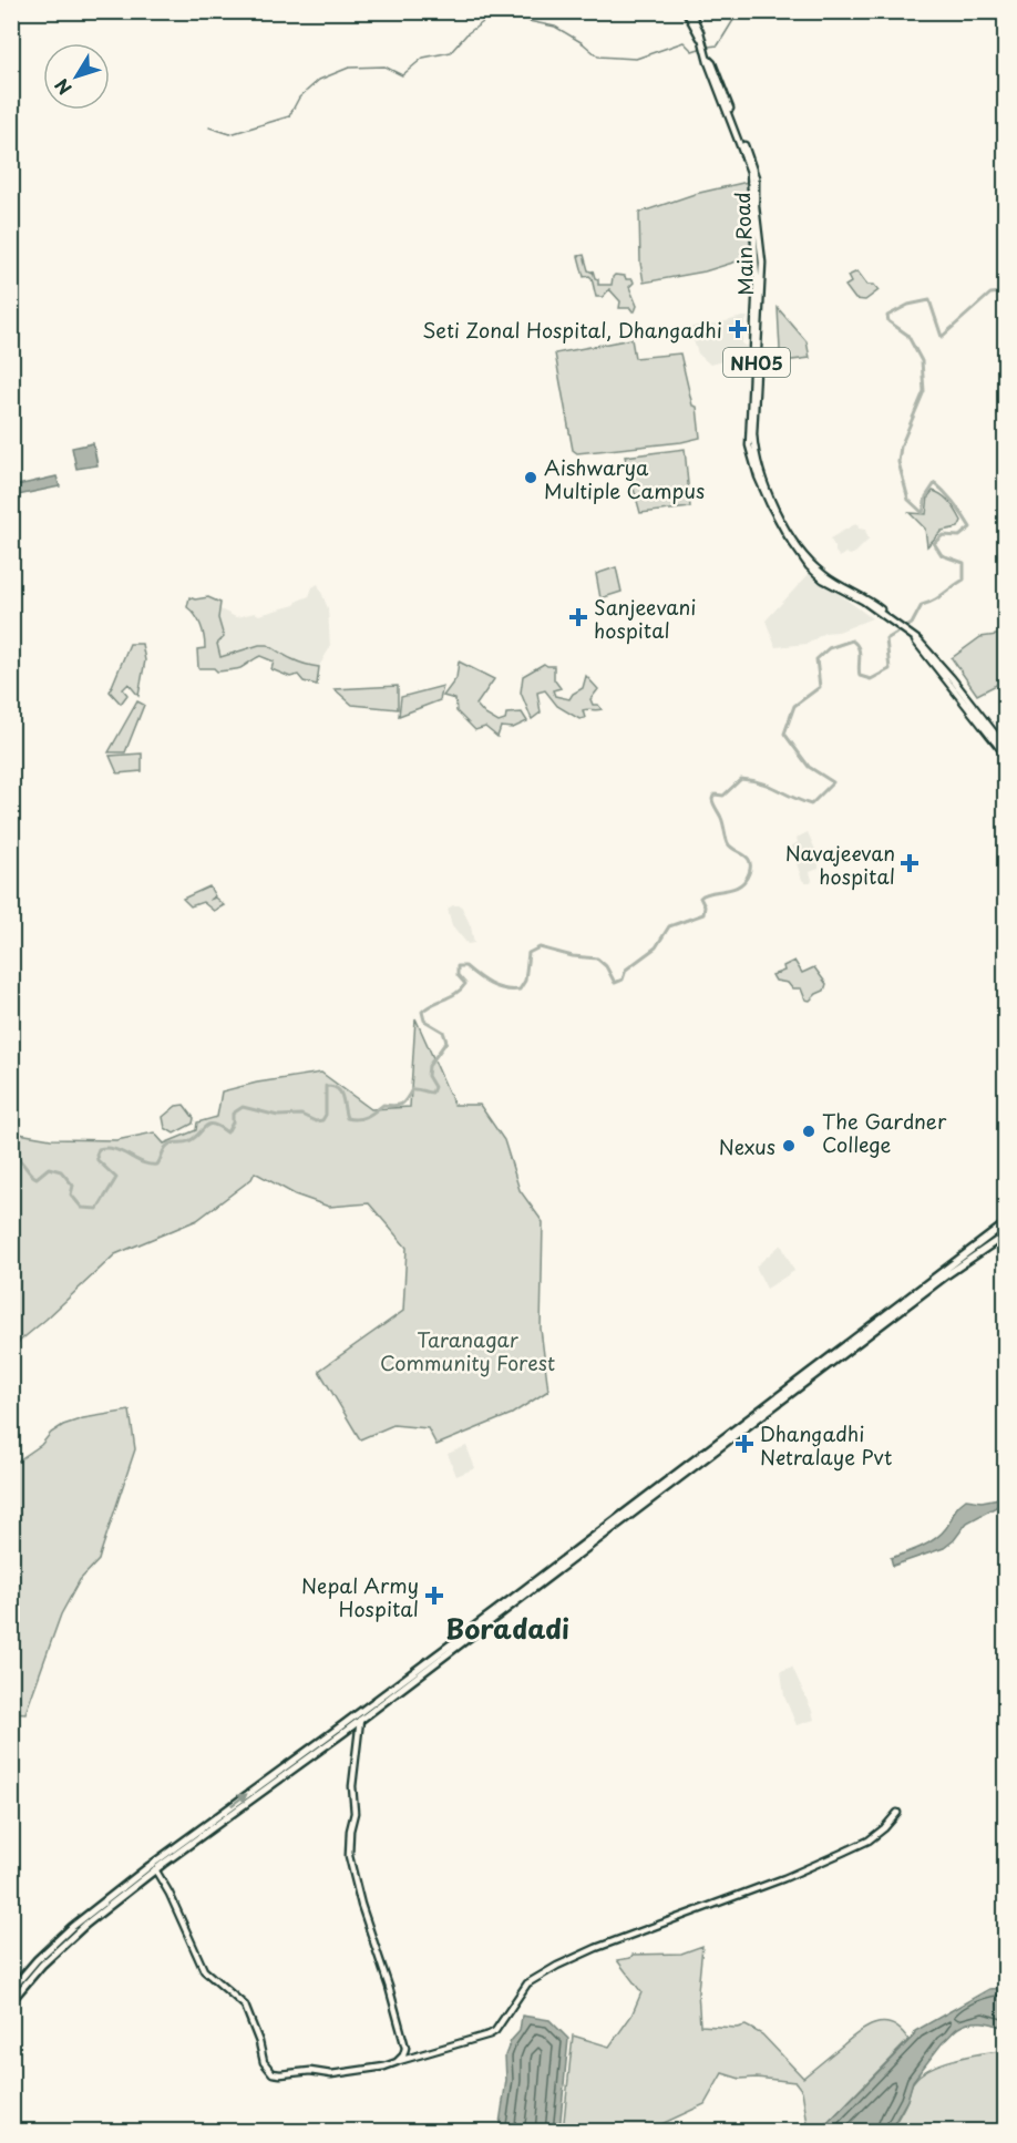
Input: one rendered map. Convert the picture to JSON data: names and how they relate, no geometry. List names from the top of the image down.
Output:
{
  "streets": {
    "main road": ["Main Road", "NH05"]
  },
  "crossings": [
    ["Main Road", "NH05"]
  ],
  "districts": ["Boradadi"],
  "parks": ["Taranagar Community Forest"],
  "places": {
    "health": [
      "Seti Zonal Hospital, Dhangadhi",
      "Sanjeevani hospital",
      "Navajeevan hospital",
      "Dhangadhi Netralaye Pvt",
      "Nepal Army Hospital"
    ],
    "other": ["Aishwarya Multiple Campus", "The Gardner College", "Nexus"]
  },
  "north": "bottom left"
}
